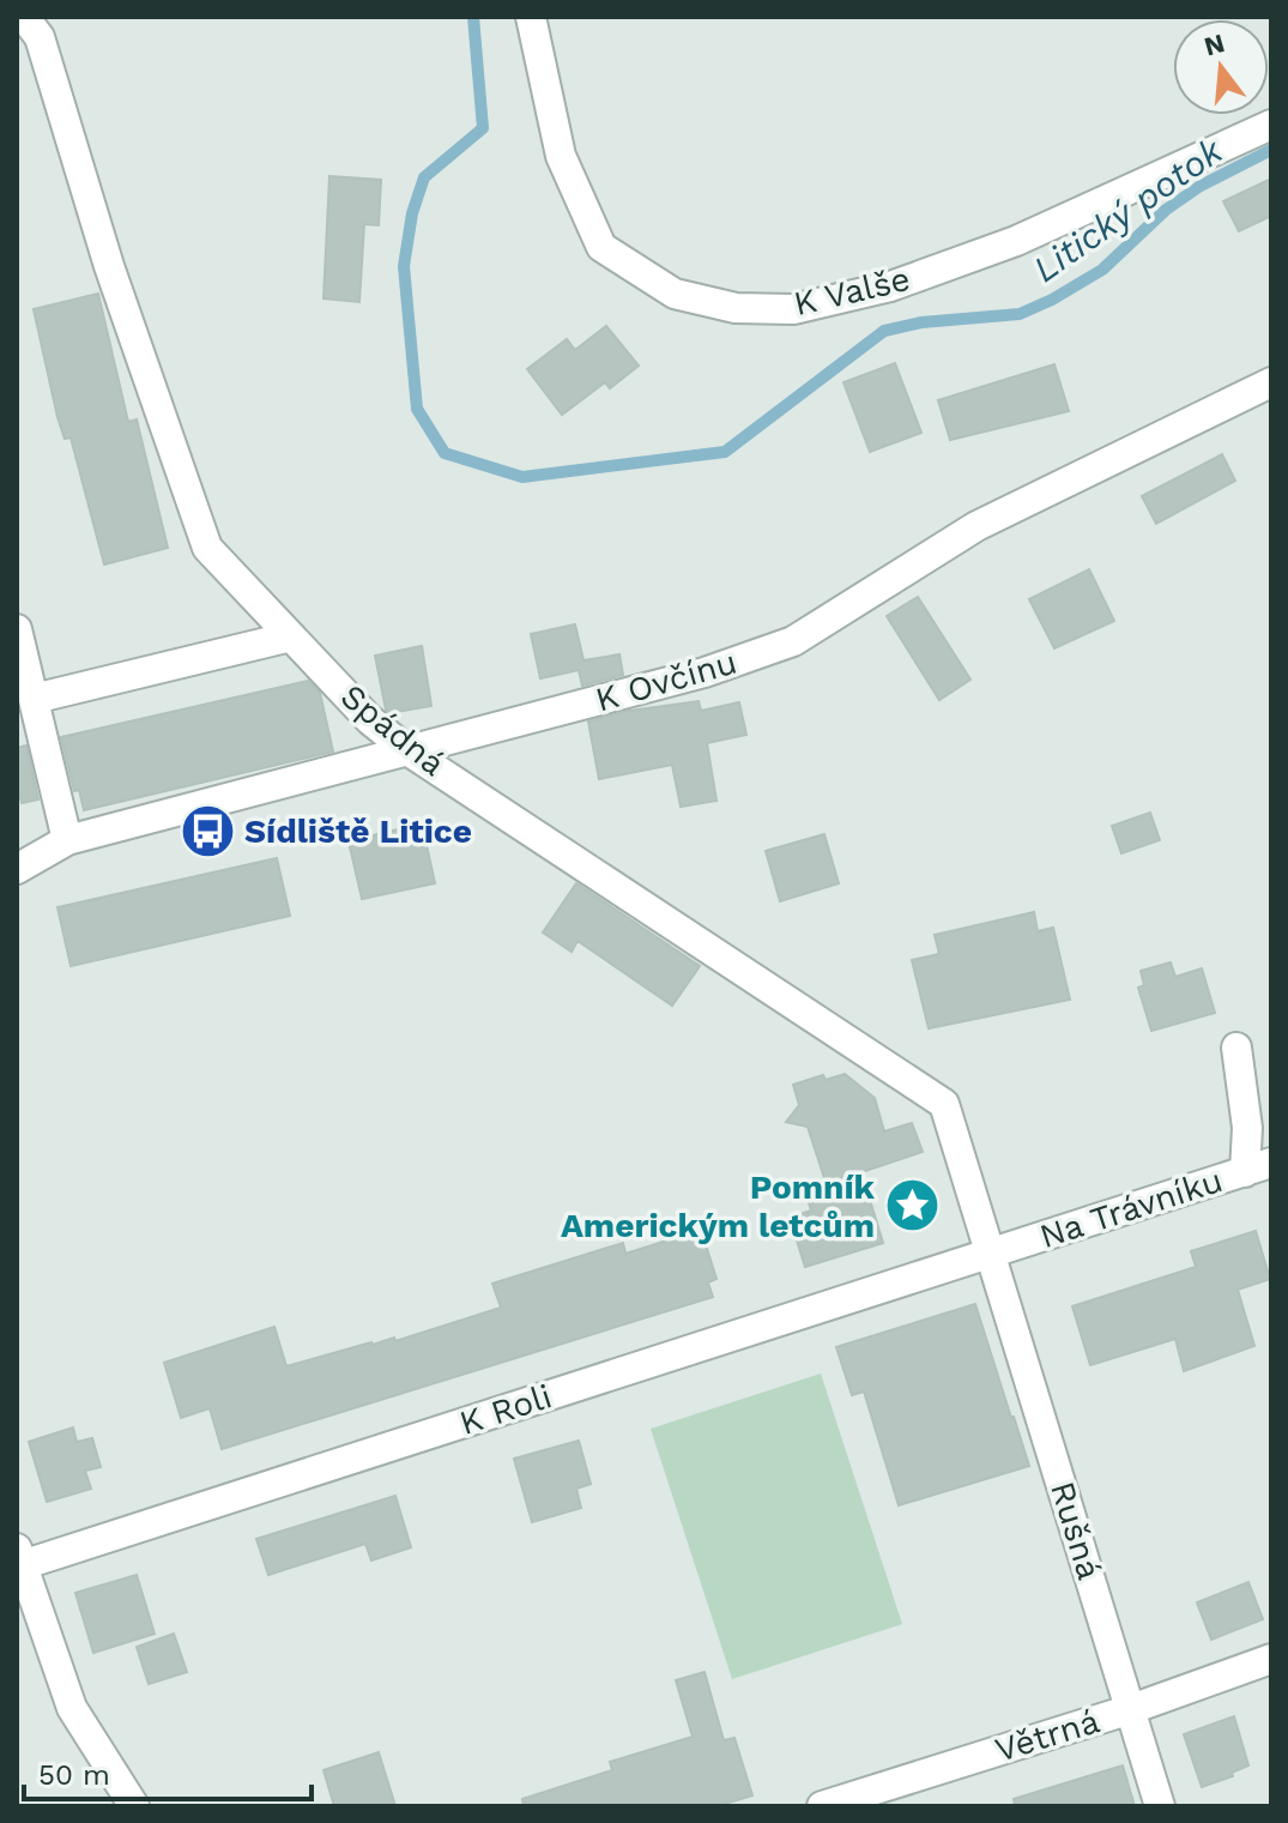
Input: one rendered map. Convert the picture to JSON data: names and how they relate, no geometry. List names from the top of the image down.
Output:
{
  "streets": {
    "street": [
      "K Valše",
      "K Ovčínu",
      "Spádná",
      "Na Trávníku",
      "K Roli",
      "Rušná",
      "Větrná"
    ]
  },
  "crossings": [
    ["K Ovčínu", "Spádná"],
    ["Spádná", "Na Trávníku"],
    ["Spádná", "K Roli"],
    ["Spádná", "Rušná"],
    ["Na Trávníku", "K Roli"],
    ["Na Trávníku", "Rušná"],
    ["K Roli", "Rušná"],
    ["Rušná", "Větrná"]
  ],
  "water": ["Litický potok"],
  "places": {
    "bus stop": ["Sídliště Litice"],
    "place": ["Pomník Americkým letcům"]
  },
  "scale_bar": "50 m",
  "north": "top"
}
